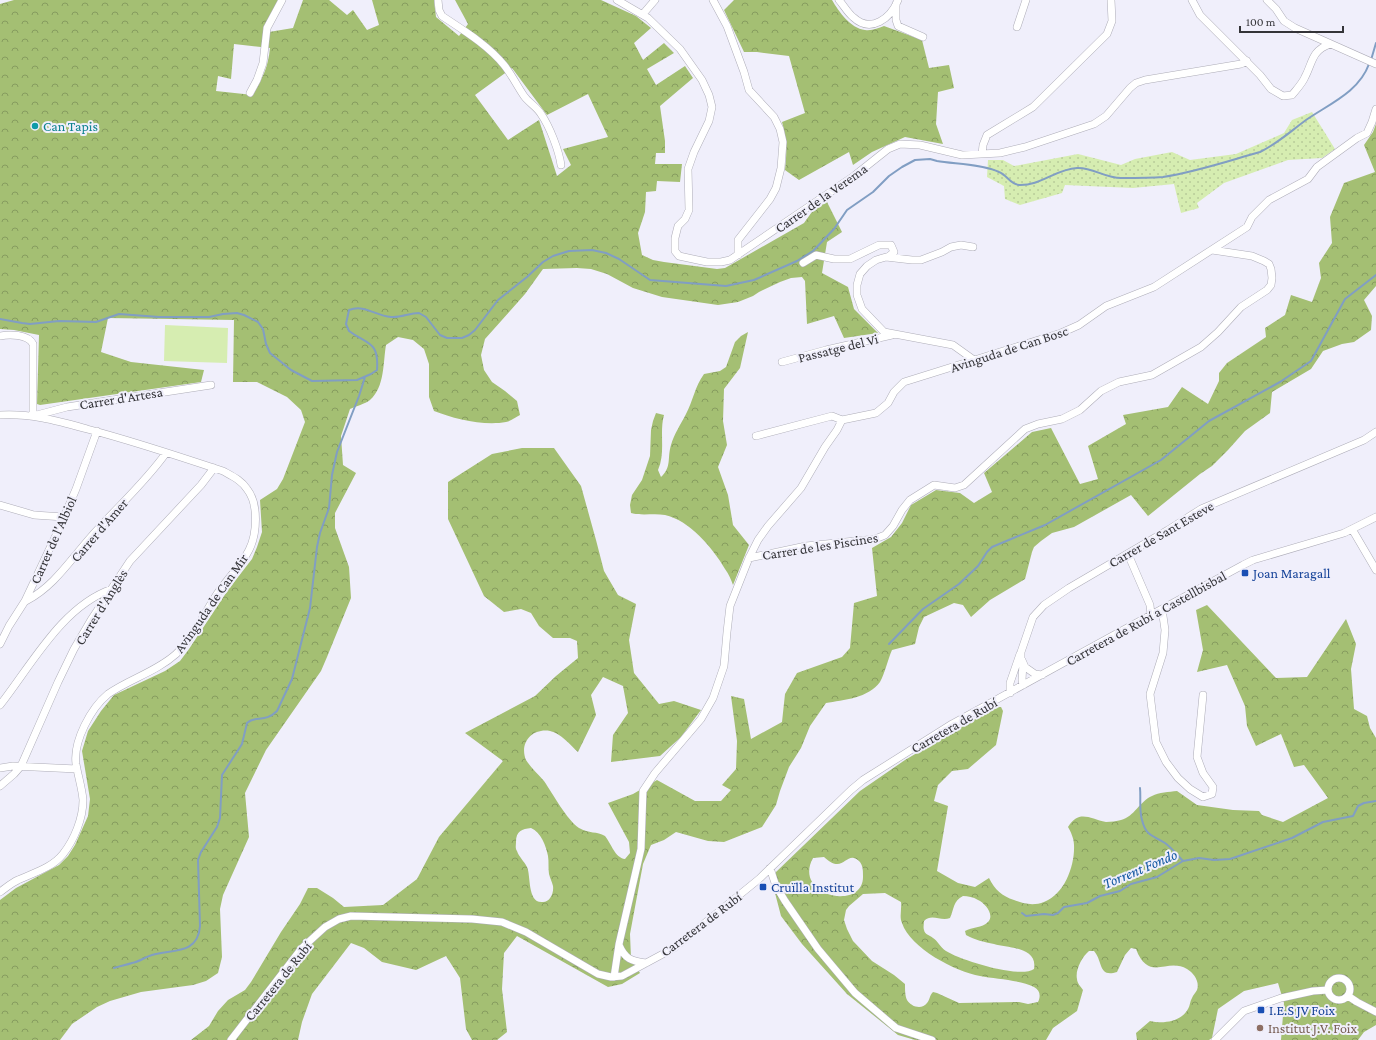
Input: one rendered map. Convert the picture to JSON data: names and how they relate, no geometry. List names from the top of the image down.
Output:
{
  "streets": {
    "street": [
      "Carrer de la Verema",
      "Passatge del Vi",
      "Avinguda de Can Bosc",
      "Carrer d'Artesa",
      "Carrer d'Amer",
      "Carrer de Sant Esteve",
      "Carrer de l'Albiol",
      "Carrer de les Piscines",
      "Avinguda de Can Mir",
      "Carrer d'Anglès",
      "Carretera de Rubí a Castellbisbal",
      "Carretera de Rubí"
    ]
  },
  "crossings": [
    ["Avinguda de Can Bosc", "Carrer de les Piscines"],
    ["Carrer d'Artesa", "Avinguda de Can Mir"],
    ["Carrer d'Amer", "Carrer de l'Albiol"],
    ["Carrer d'Amer", "Avinguda de Can Mir"],
    ["Carrer de Sant Esteve", "Carretera de Rubí a Castellbisbal"],
    ["Carrer de Sant Esteve", "Carretera de Rubí"],
    ["Carrer de l'Albiol", "Avinguda de Can Mir"],
    ["Avinguda de Can Mir", "Carrer d'Anglès"],
    ["Carretera de Rubí a Castellbisbal", "Carretera de Rubí"]
  ],
  "water": ["Torrent Fondo"],
  "places": {
    "other": ["Can Tapis", "Institut J.V. Foix"],
    "transit": ["Joan Maragall", "Cruïlla Institut", "I.E.S JV Foix"]
  },
  "scale_bar": "100 m"
}
